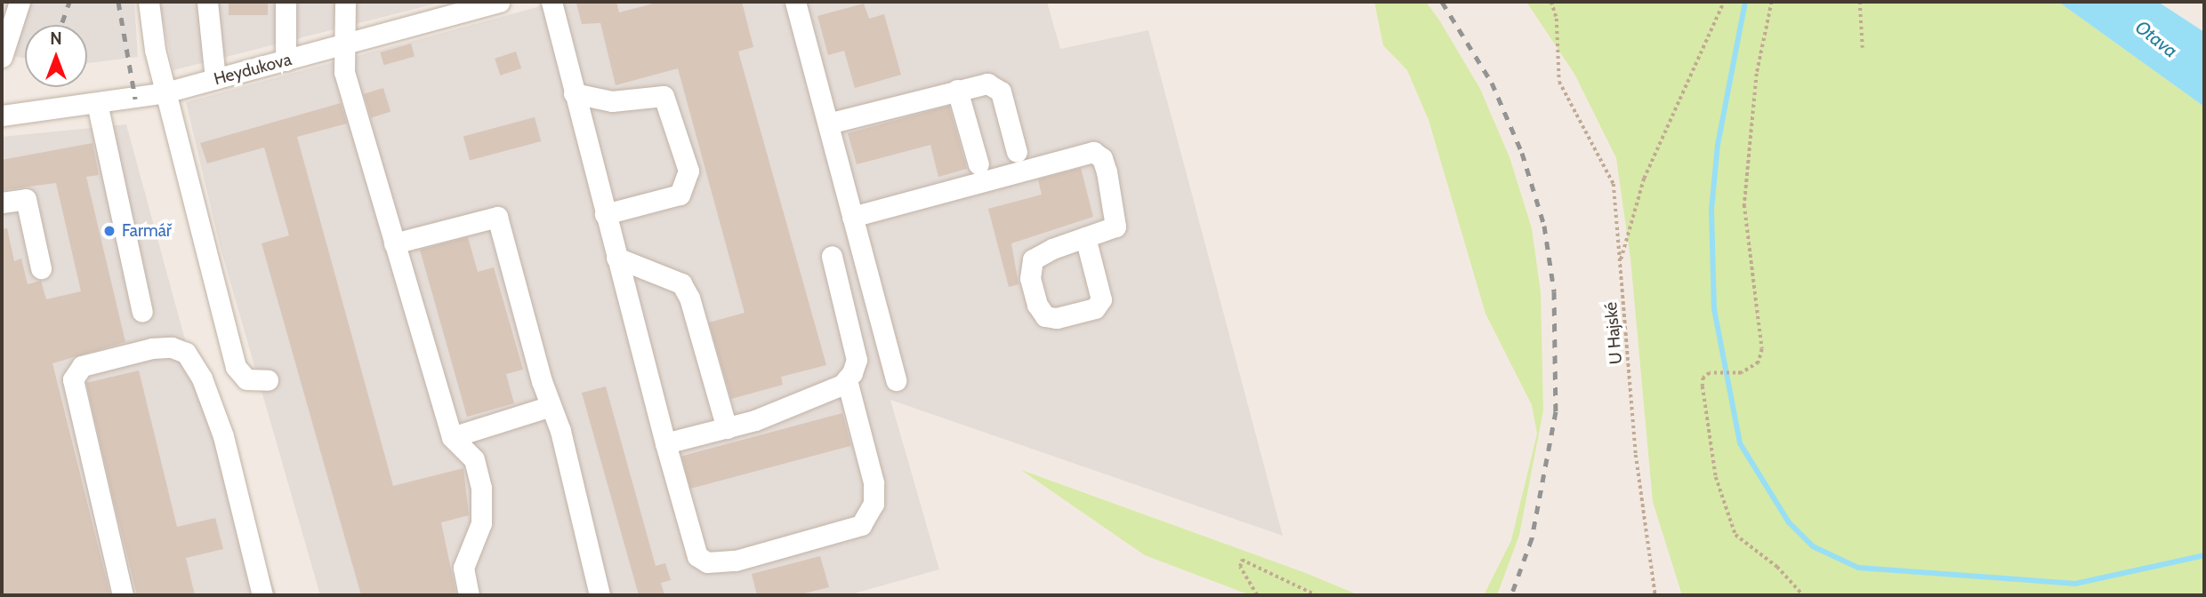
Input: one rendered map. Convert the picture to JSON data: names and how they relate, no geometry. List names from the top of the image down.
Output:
{
  "streets": {
    "street": ["Heydukova"],
    "path": ["U Hajské"]
  },
  "water": ["Otava"],
  "places": ["Farmář"],
  "north": "top"
}
